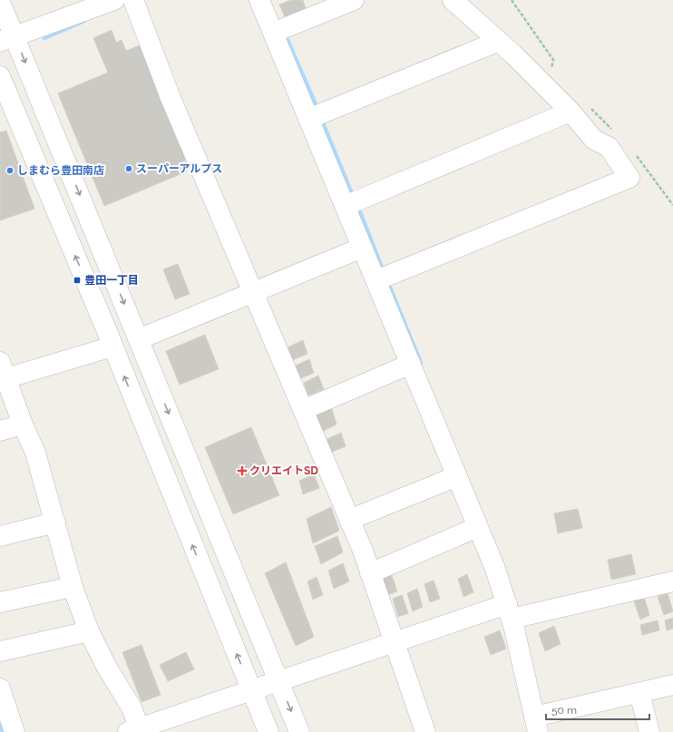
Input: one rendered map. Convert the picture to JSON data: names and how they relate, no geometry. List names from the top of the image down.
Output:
{
  "places": {
    "other": ["スーパーアルプス", "しまむら豊田南店"],
    "transit": ["豊田一丁目"],
    "health": ["クリエイトSD"]
  },
  "scale_bar": "50 m"
}
